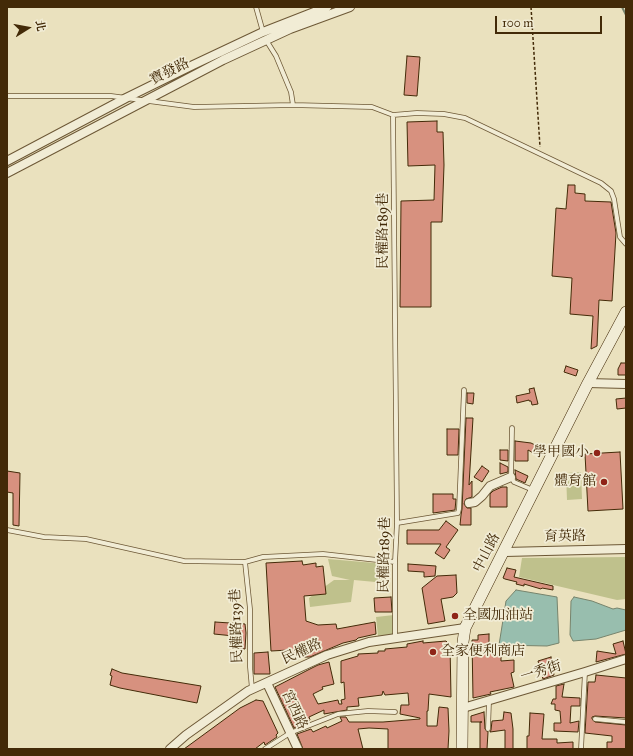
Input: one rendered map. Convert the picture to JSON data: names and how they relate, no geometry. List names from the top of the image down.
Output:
{
  "streets": {
    "main road": ["中山路"],
    "street": [
      "寶發路",
      "育英路",
      "民權路",
      "一秀街",
      "宮西路"
    ],
    "lane": ["民權路189巷", "民權路139巷"]
  },
  "crossings": [
    ["民權路189巷", "民權路"],
    ["育英路", "中山路"],
    ["中山路", "民權路"],
    ["中山路", "一秀街"],
    ["民權路139巷", "民權路"],
    ["民權路", "宮西路"]
  ],
  "places": [
    "學甲國小",
    "體育館",
    "全國加油站",
    "全家便利商店"
  ],
  "scale_bar": "100 m",
  "north": "right"
}
